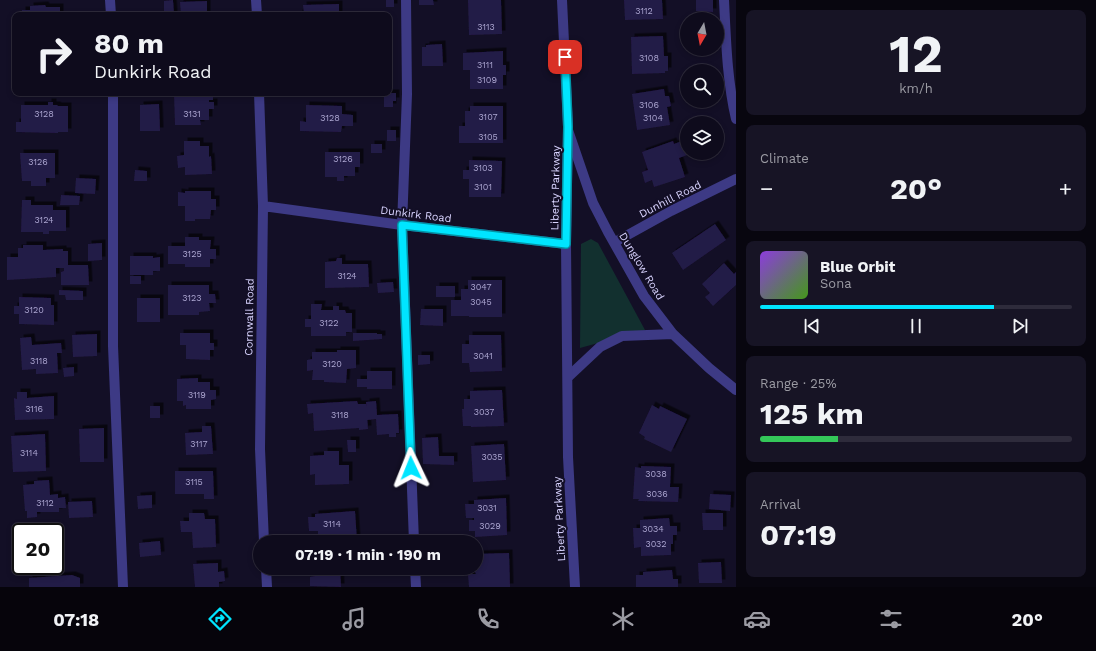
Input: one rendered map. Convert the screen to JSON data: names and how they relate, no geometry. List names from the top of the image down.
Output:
{
  "streets": {
    "street": [
      "Liberty Parkway",
      "Dunhill Road",
      "Dunkirk Road",
      "Dunglow Road",
      "Cornwall Road"
    ]
  },
  "crossings": [
    ["Liberty Parkway", "Dunkirk Road"],
    ["Liberty Parkway", "Dunglow Road"],
    ["Dunhill Road", "Dunglow Road"],
    ["Dunkirk Road", "Cornwall Road"]
  ],
  "house_numbers": [
    "3112",
    "3113",
    "3108",
    "3111",
    "3109",
    "3106",
    "3128",
    "3131",
    "3107",
    "3128",
    "3104",
    "3105",
    "3126",
    "3126",
    "3103",
    "3101",
    "3124",
    "3125",
    "3124",
    "3047",
    "3123",
    "3045",
    "3120",
    "3122",
    "3041",
    "3118",
    "3120",
    "3119",
    "3116",
    "3037",
    "3118",
    "3117",
    "3114",
    "3035",
    "3038",
    "3115",
    "3036",
    "3112",
    "3031",
    "3114",
    "3029",
    "3034",
    "3032"
  ],
  "north": "bottom",
  "page": {
    "tile": [
      ["12", "km/h"],
      "Climate",
      ["Range · 25%", "125 km"],
      ["Arrival", "07:19"]
    ],
    "turn": ["80 m", "Dunkirk Road"],
    "heat": ["−", "20°", "+"],
    "song": ["Blue Orbit", "Sona"],
    "limit": "20",
    "trip": "07:19 · 1 min · 190 m",
    "tabs": ["07:18", "20°"]
  }
}
